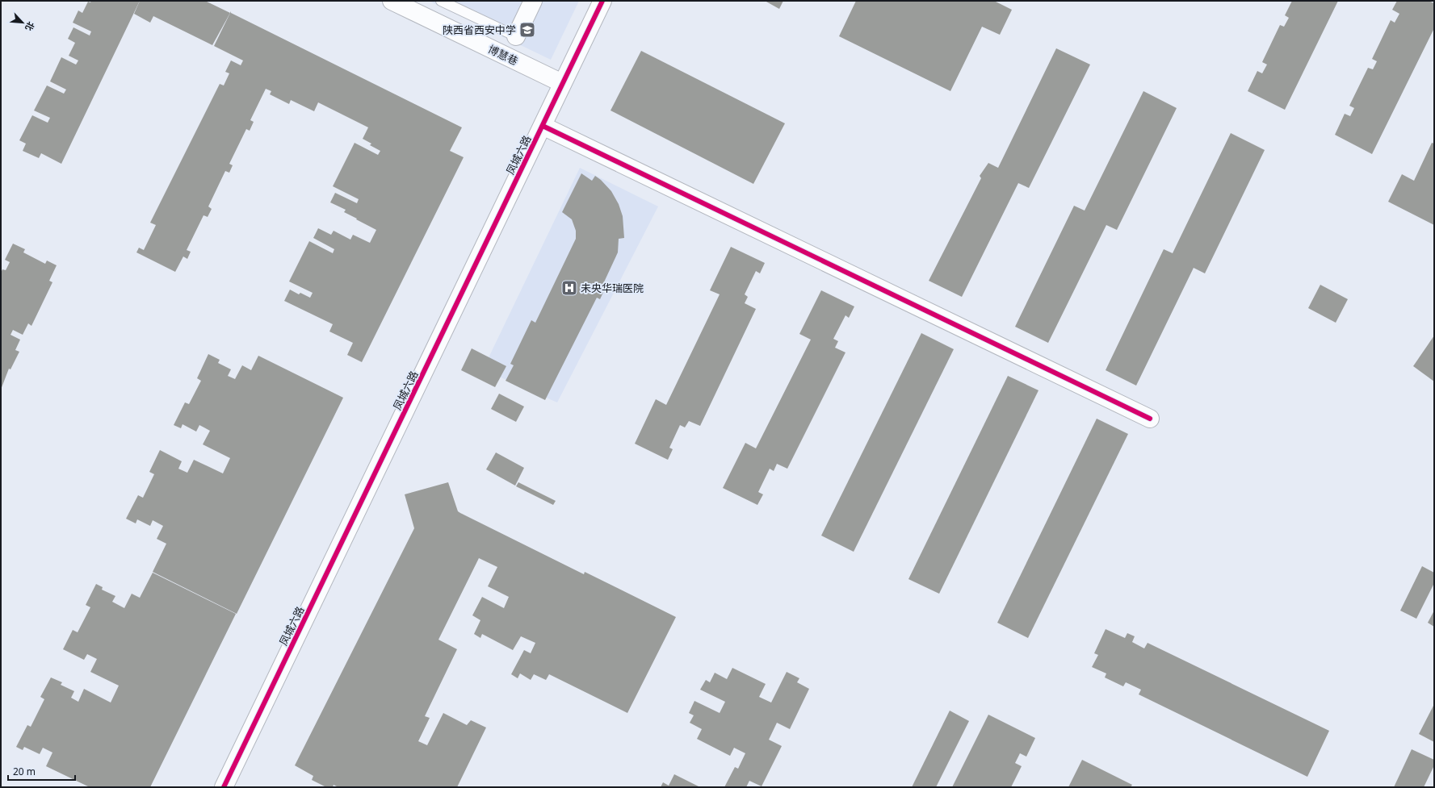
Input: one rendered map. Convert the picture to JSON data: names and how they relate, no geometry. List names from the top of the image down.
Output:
{
  "streets": {
    "street": ["博慧巷", "凤城六路"]
  },
  "crossings": [
    ["博慧巷", "凤城六路"]
  ],
  "places": {
    "school or university": ["陕西省西安中学"],
    "hospital": ["未央华瑞医院"]
  },
  "scale_bar": "20 m",
  "north": "bottom right"
}
